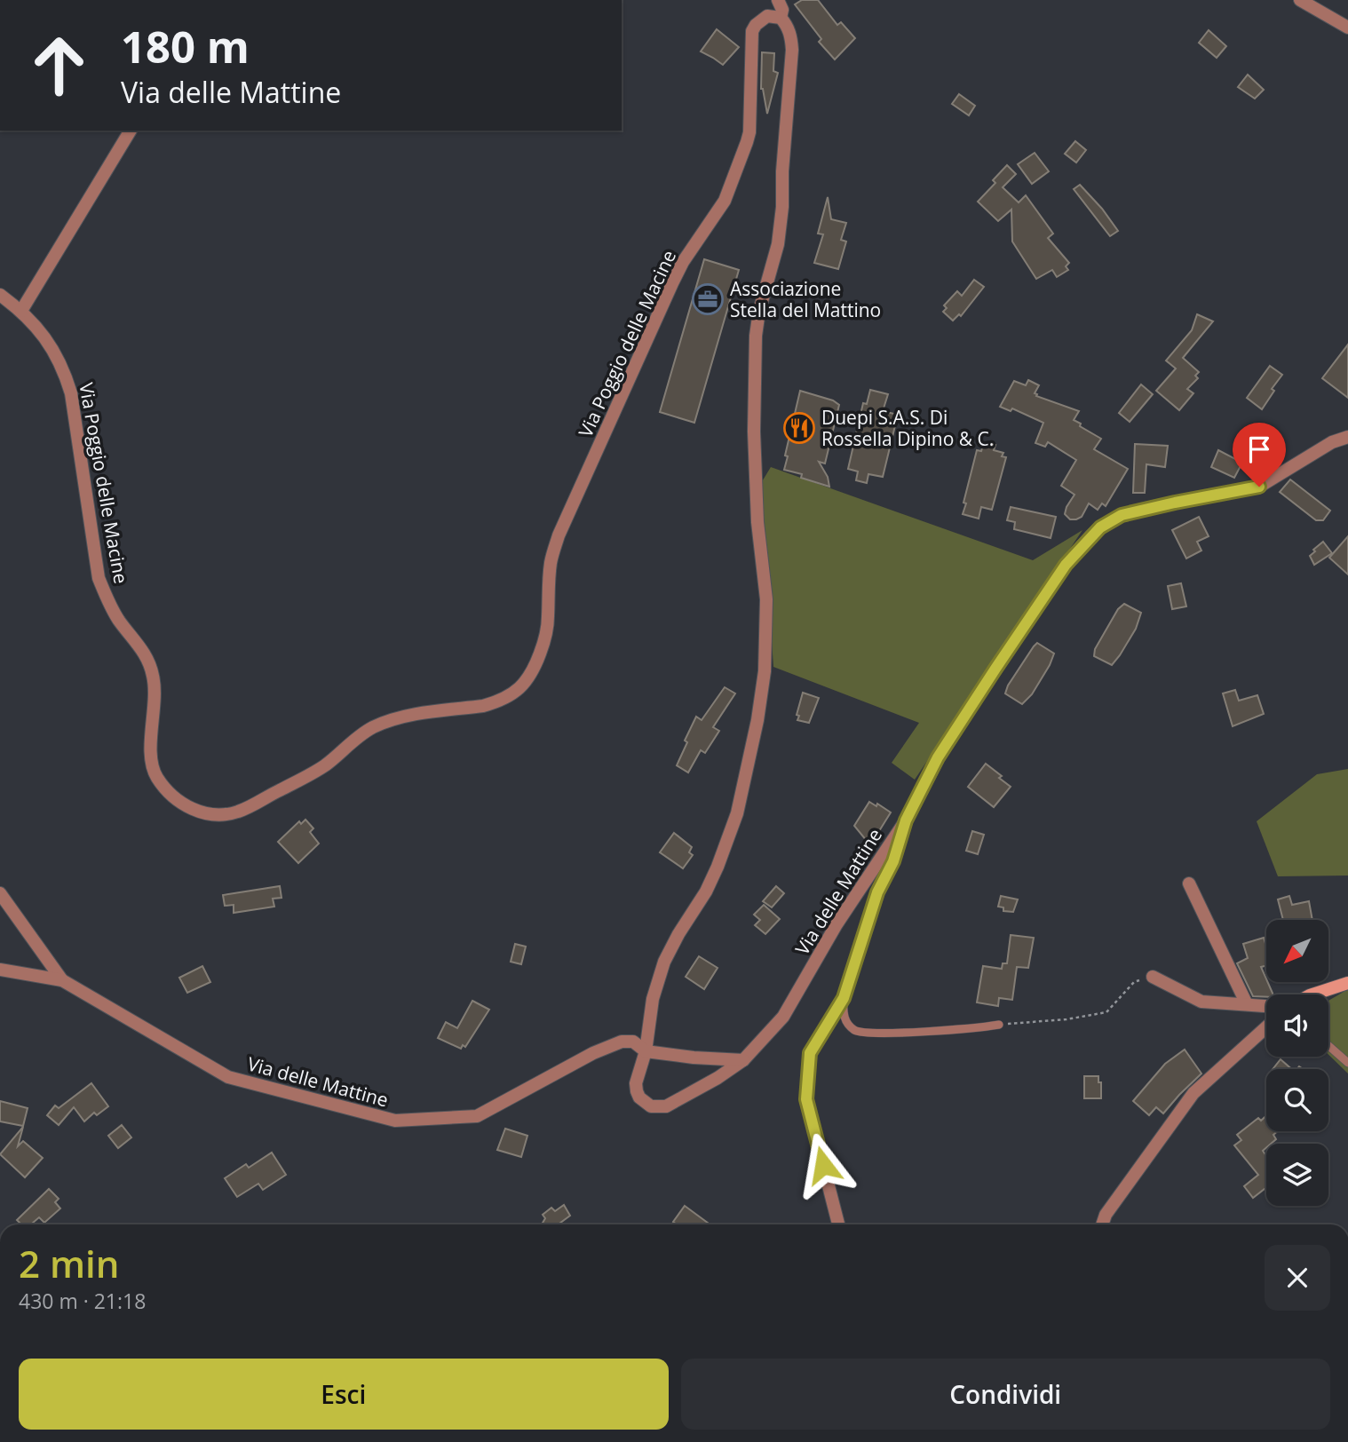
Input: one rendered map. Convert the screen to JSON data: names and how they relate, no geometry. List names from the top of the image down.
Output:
{
  "streets": {
    "street": ["Via Poggio delle Macine", "Via delle Mattine"]
  },
  "places": {
    "office": ["Associazione Stella del Mattino"],
    "restaurant": ["Duepi S.A.S. Di Rossella Dipino & C."]
  },
  "north": "bottom left",
  "page": {
    "turn": ["180 m", "Via delle Mattine"],
    "heading": ["2 min", "430 m · 21:18"],
    "buttons": ["Esci", "Condividi"]
  }
}
